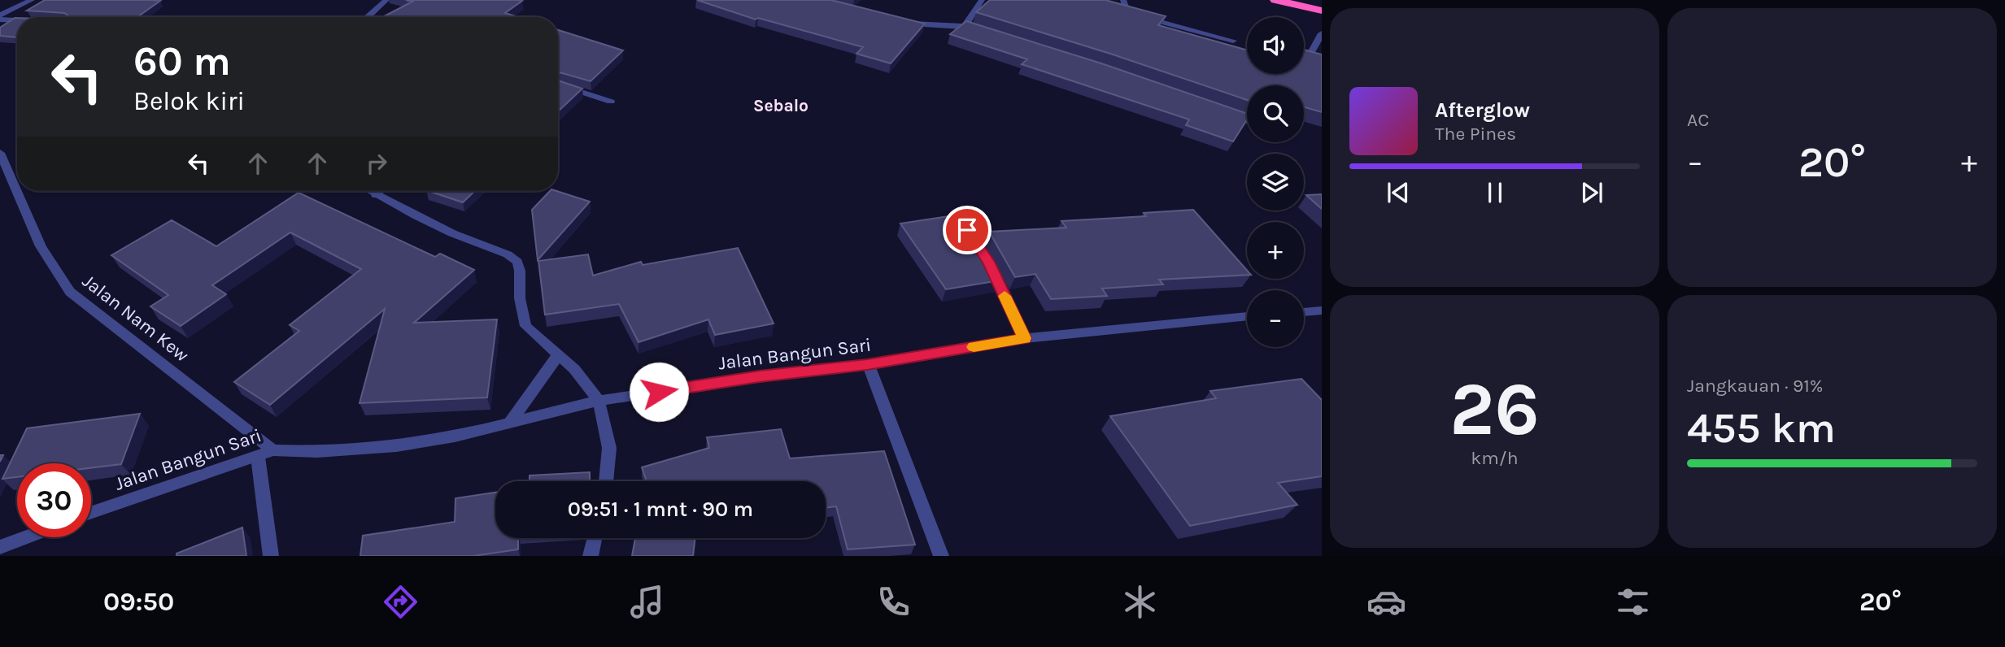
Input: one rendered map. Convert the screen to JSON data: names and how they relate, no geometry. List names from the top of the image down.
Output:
{
  "streets": {
    "street": ["Jalan Nam Kew", "Jalan Bangun Sari"]
  },
  "crossings": [
    ["Jalan Nam Kew", "Jalan Bangun Sari"]
  ],
  "districts": ["Sebalo"],
  "page": {
    "tile": [
      "AC",
      ["26", "km/h"],
      ["Jangkauan · 91%", "455 km"]
    ],
    "map_buttons": ["+", "−"],
    "turn": ["60 m", "Belok kiri"],
    "song": ["Afterglow", "The Pines"],
    "heat": ["−", "20°", "+"],
    "limit": "30",
    "trip": "09:51 · 1 mnt · 90 m",
    "tabs": ["09:50", "20°"]
  }
}
